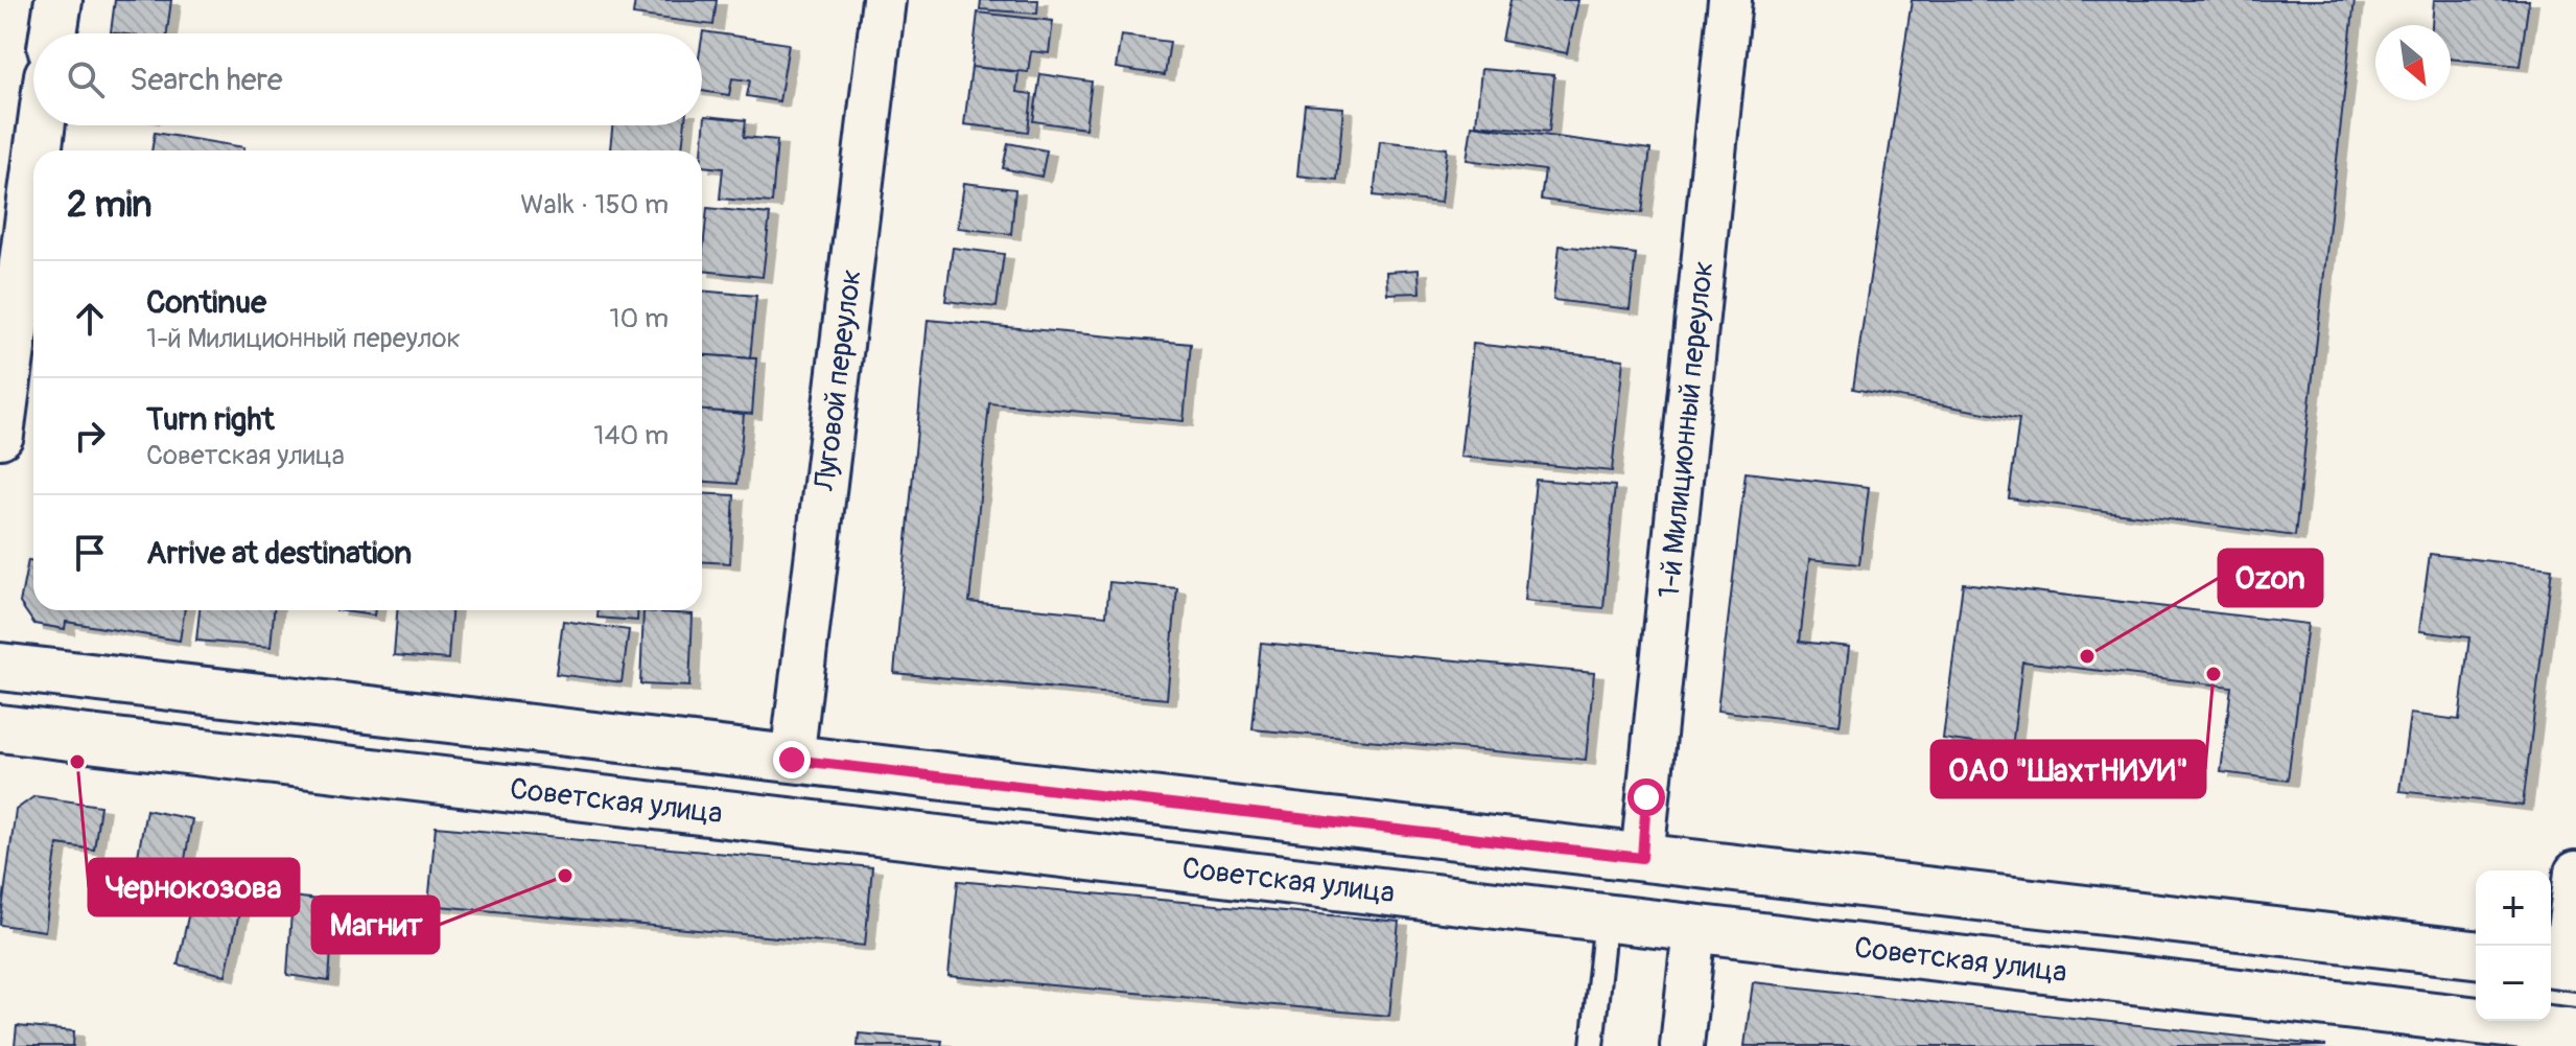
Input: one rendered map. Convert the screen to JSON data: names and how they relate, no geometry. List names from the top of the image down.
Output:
{
  "streets": {
    "main road": ["Советская улица"],
    "street": ["Луговой переулок", "1-й Милиционный переулок"]
  },
  "crossings": [
    ["Луговой переулок", "Советская улица"],
    ["1-й Милиционный переулок", "Советская улица"]
  ],
  "places": [
    "Ozon",
    "ОАО \"ШахтНИУИ\"",
    "Чернокозова",
    "Магнит"
  ],
  "north": "bottom right",
  "page": {
    "search": "Search here",
    "heading": ["2 min", "Walk · 150 m"],
    "list": [
      ["Continue", "1-й Милиционный переулок", "10 m"],
      ["Turn right", "Советская улица", "140 m"],
      "Arrive at destination"
    ],
    "map_buttons": ["+", "−"]
  }
}
